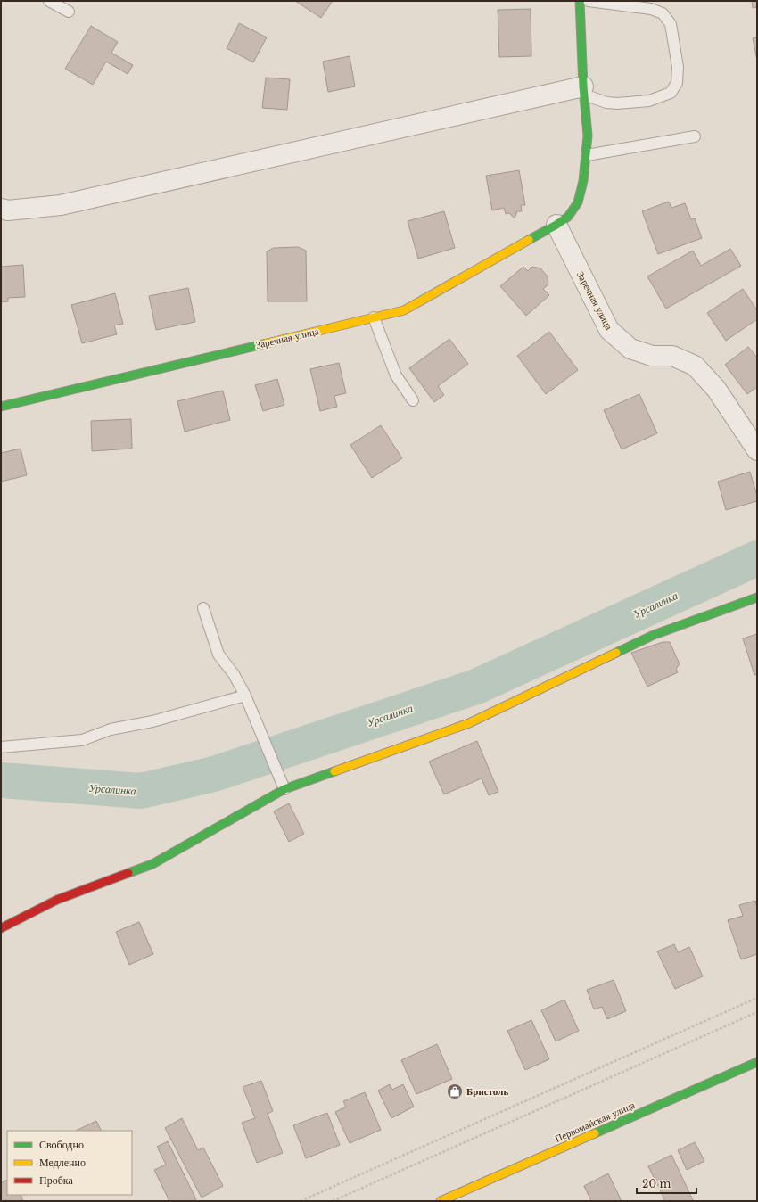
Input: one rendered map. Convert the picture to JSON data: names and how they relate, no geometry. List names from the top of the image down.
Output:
{
  "streets": {
    "street": ["Заречная улица", "Первомайская улица"]
  },
  "water": ["Урсалинка"],
  "places": {
    "shop": ["Бристоль"]
  },
  "legend": ["Свободно", "Медленно", "Пробка"],
  "scale_bar": "20 m"
}
